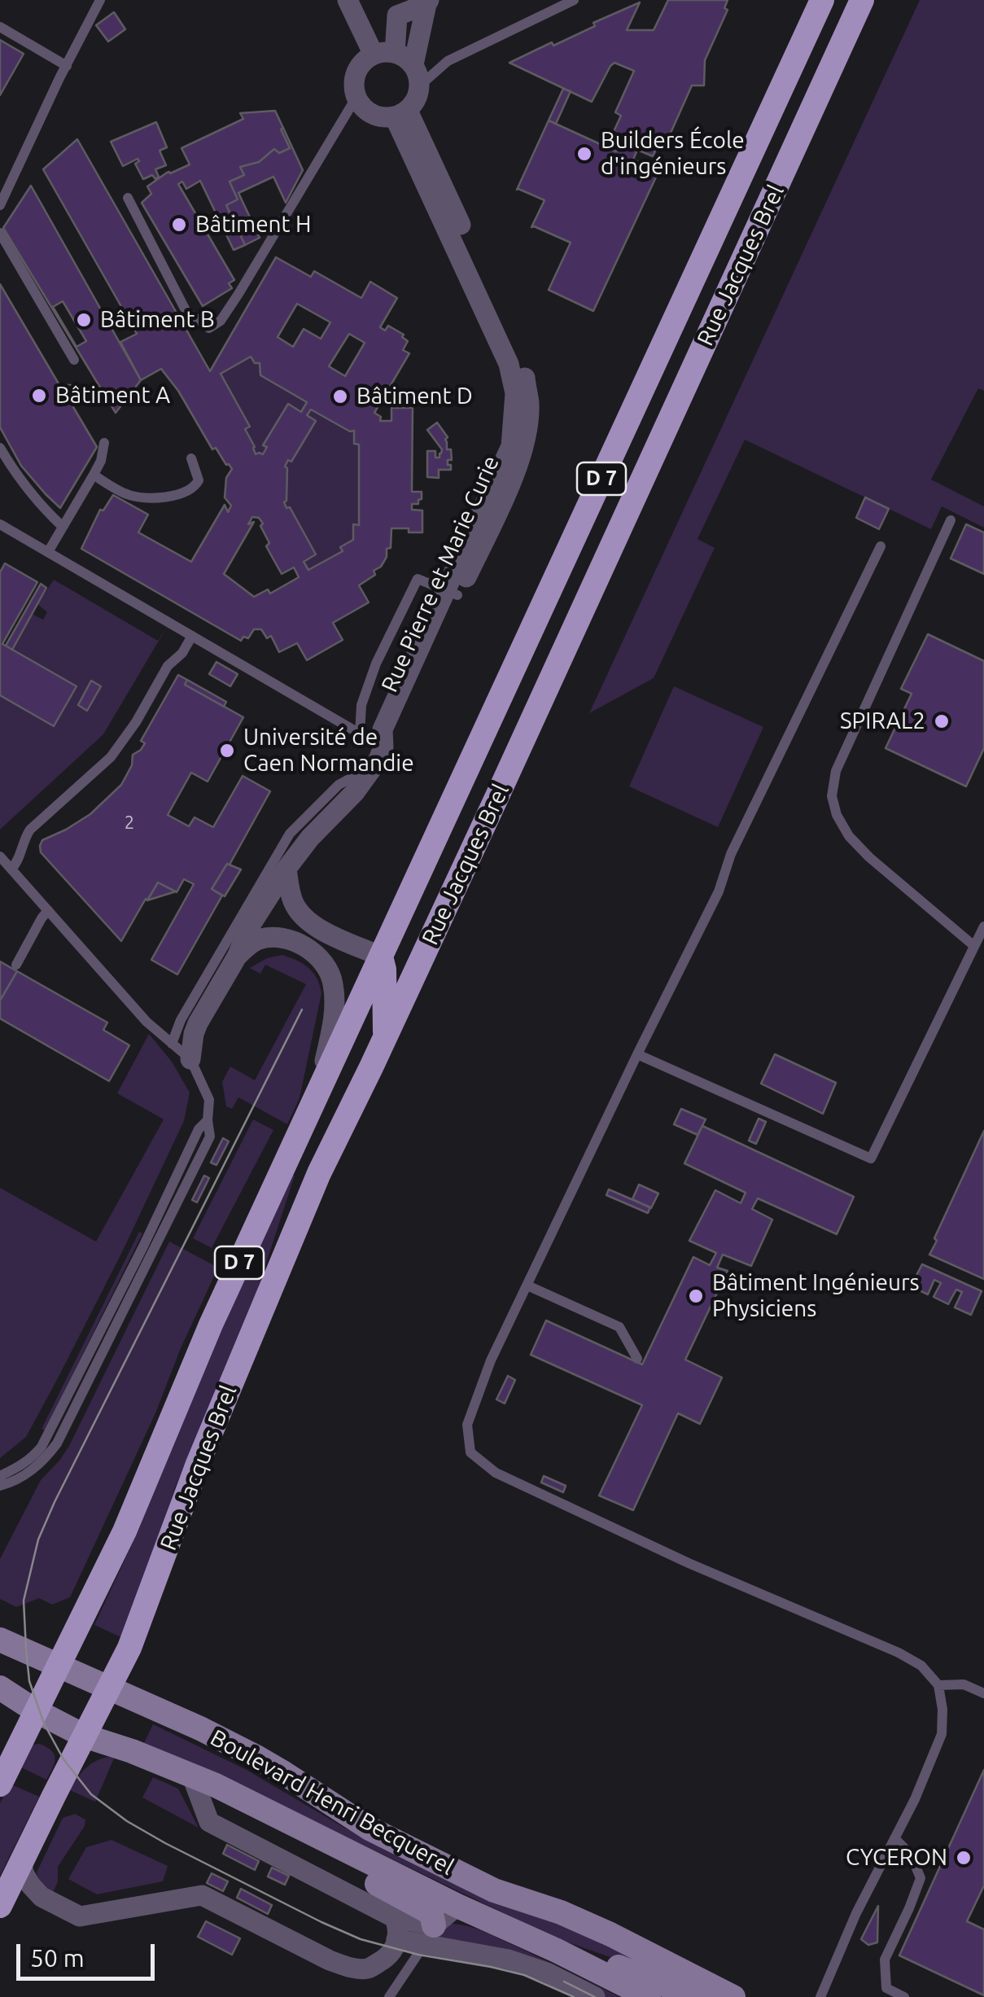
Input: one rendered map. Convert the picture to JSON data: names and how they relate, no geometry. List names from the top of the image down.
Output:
{
  "streets": {
    "main road": ["Rue Jacques Brel", "D 7", "Boulevard Henri Becquerel"],
    "street": ["Rue Pierre et Marie Curie"]
  },
  "crossings": [
    ["Rue Jacques Brel", "D 7"],
    ["Rue Jacques Brel", "Boulevard Henri Becquerel"],
    ["D 7", "Boulevard Henri Becquerel"]
  ],
  "places": [
    "Builders École d'ingénieurs",
    "Bâtiment H",
    "Bâtiment B",
    "Bâtiment A",
    "Bâtiment D",
    "SPIRAL2",
    "Université de Caen Normandie",
    "Bâtiment Ingénieurs Physiciens",
    "CYCERON"
  ],
  "house_numbers": ["2"],
  "scale_bar": "50 m"
}
